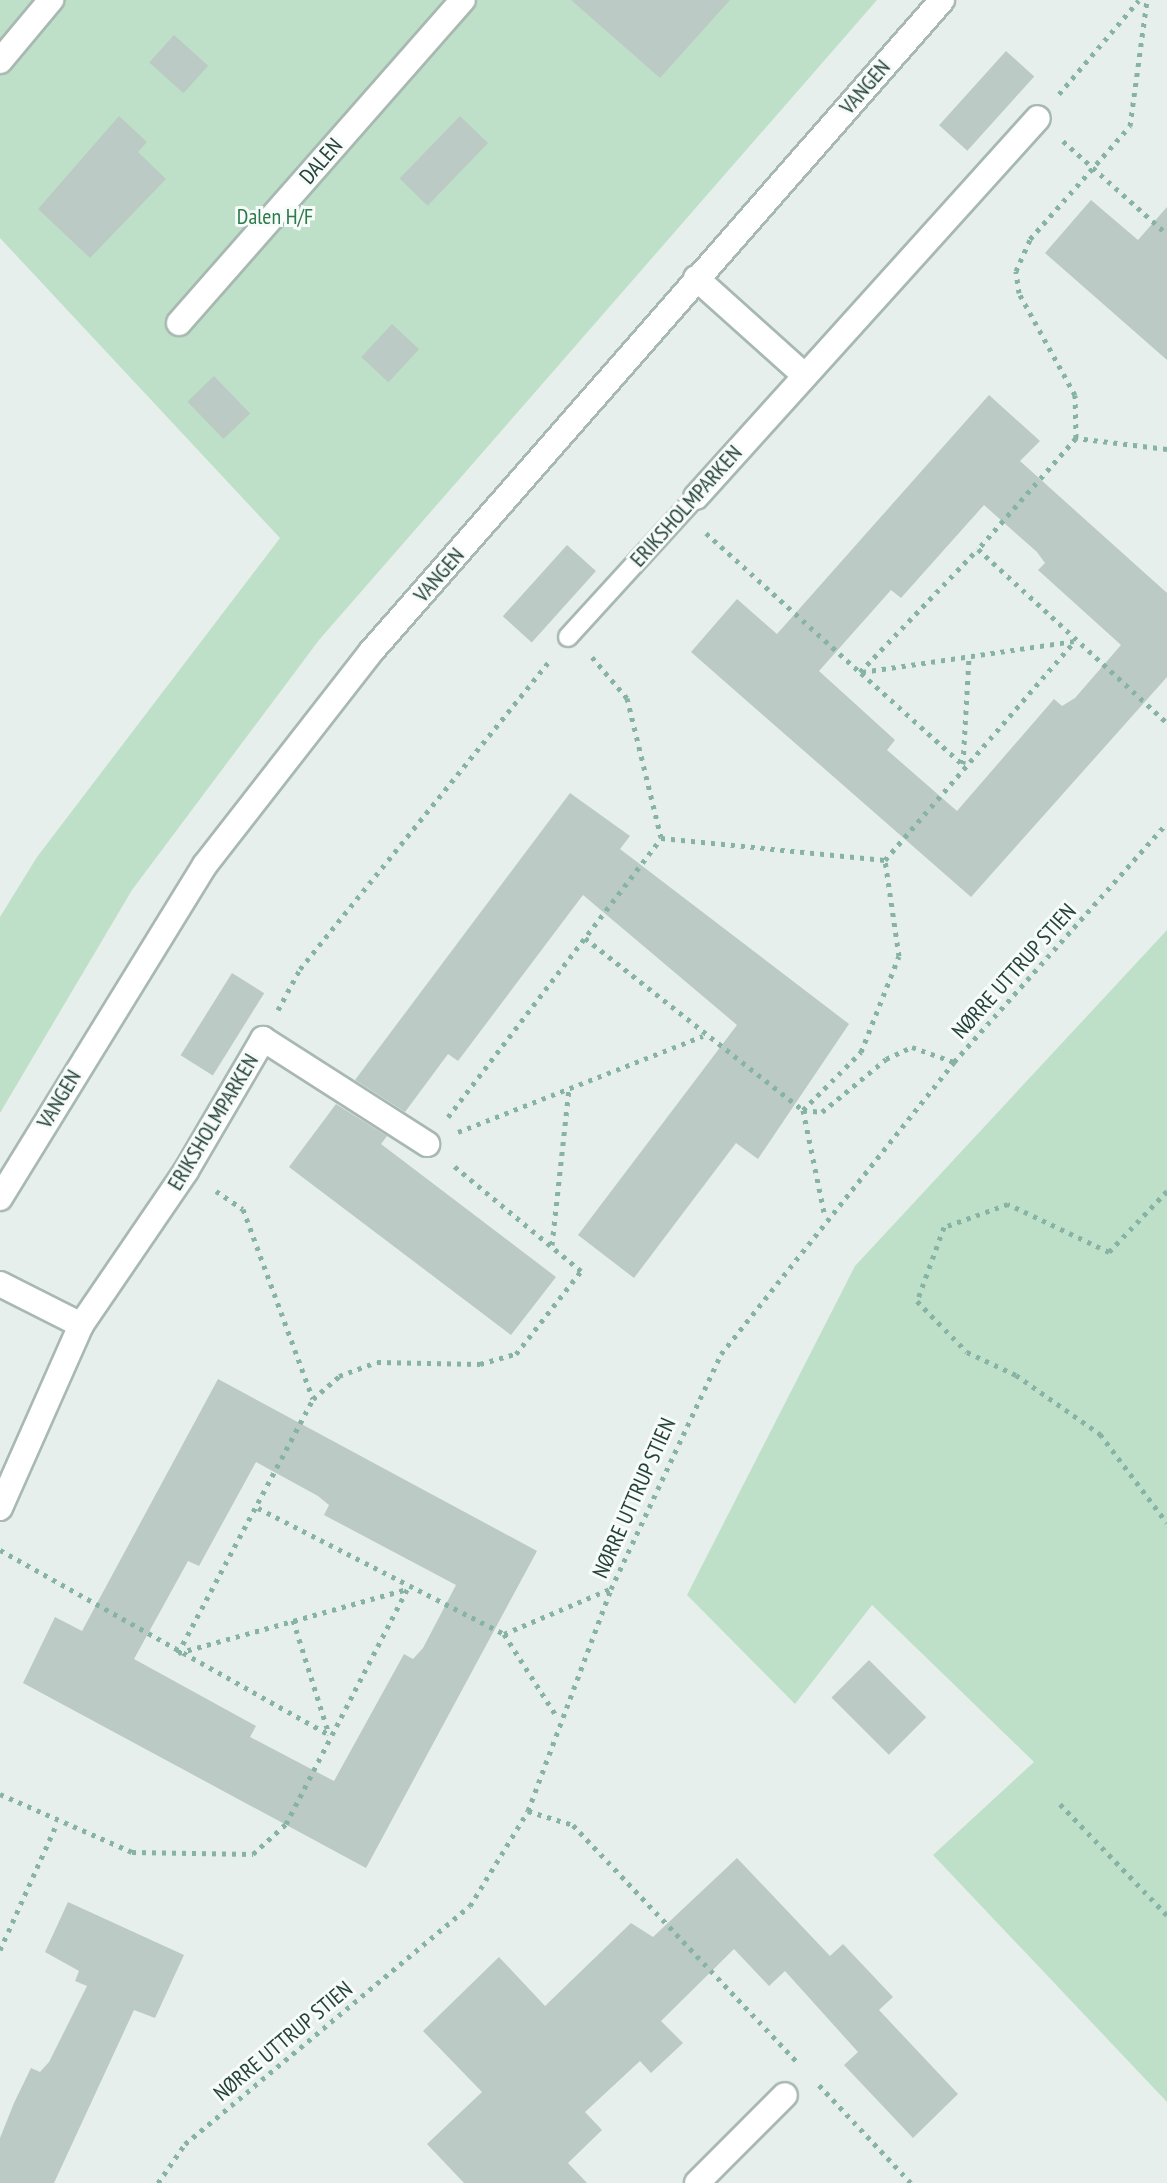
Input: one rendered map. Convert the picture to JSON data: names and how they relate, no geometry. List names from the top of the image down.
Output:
{
  "streets": {
    "street": ["VANGEN", "DALEN", "ERIKSHOLMPARKEN"],
    "path": ["NØRRE UTTRUP STIEN"]
  },
  "parks": ["Dalen H/F"]
}
